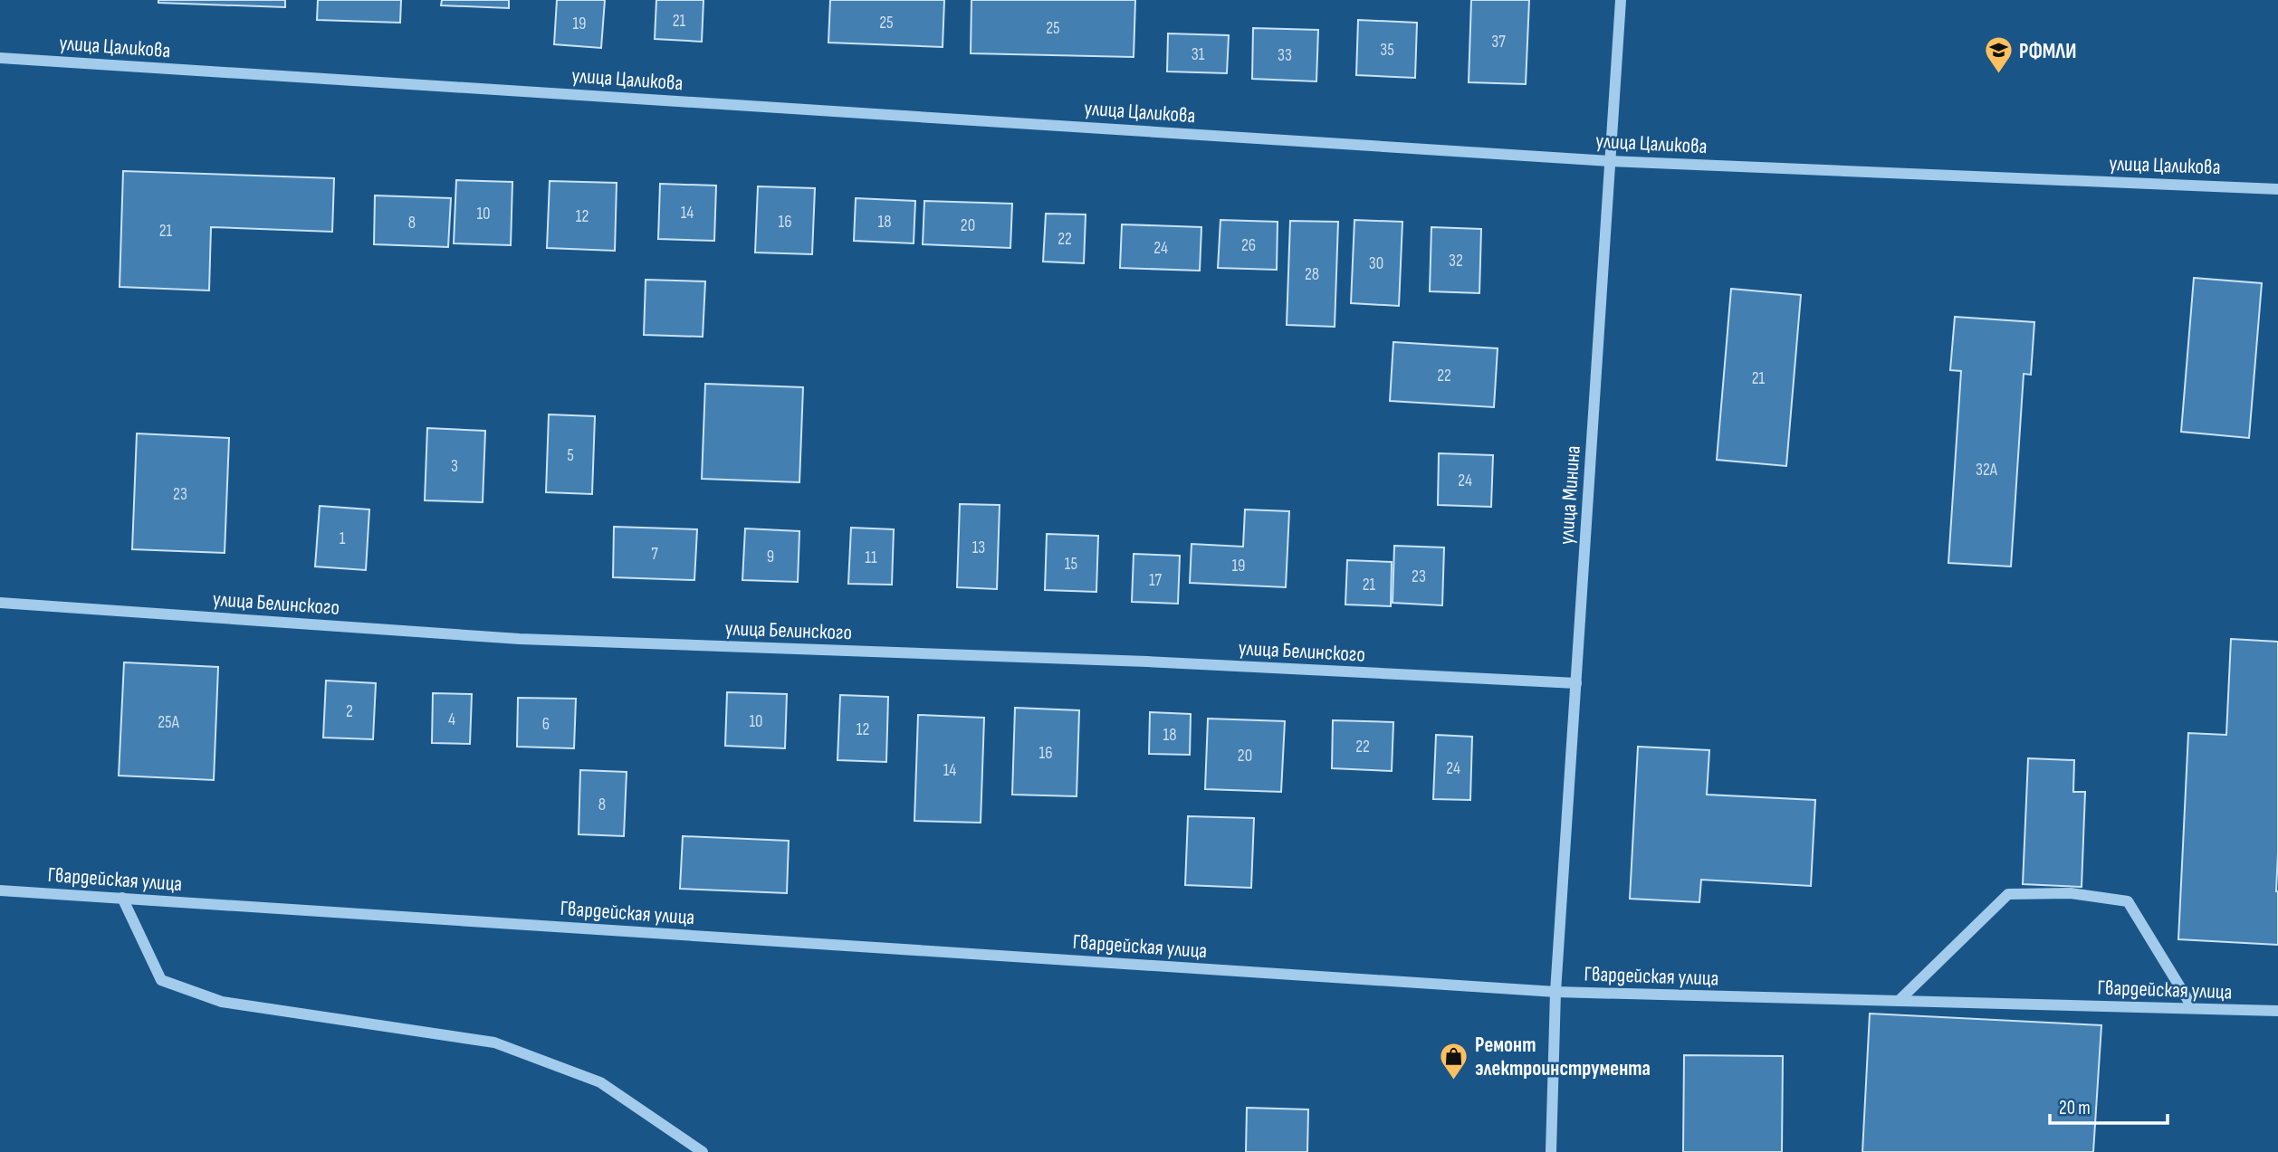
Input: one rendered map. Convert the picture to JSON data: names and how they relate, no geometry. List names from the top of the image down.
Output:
{
  "streets": {
    "street": [
      "улица Цаликова",
      "улица Минина",
      "улица Белинского",
      "Гвардейская улица"
    ]
  },
  "crossings": [
    ["улица Цаликова", "улица Минина"],
    ["улица Минина", "улица Белинского"],
    ["улица Минина", "Гвардейская улица"]
  ],
  "places": {
    "school or university": ["РФМЛИ"],
    "shop": ["Ремонт электроинструмента"]
  },
  "house_numbers": [
    "21",
    "25",
    "19",
    "25",
    "37",
    "35",
    "31",
    "33",
    "14",
    "10",
    "12",
    "16",
    "18",
    "8",
    "20",
    "21",
    "22",
    "26",
    "24",
    "32",
    "30",
    "28",
    "22",
    "21",
    "5",
    "3",
    "32А",
    "24",
    "23",
    "1",
    "13",
    "7",
    "9",
    "11",
    "15",
    "19",
    "23",
    "17",
    "21",
    "2",
    "4",
    "10",
    "25А",
    "6",
    "12",
    "18",
    "22",
    "16",
    "20",
    "24",
    "14",
    "8"
  ],
  "scale_bar": "20 m"
}
